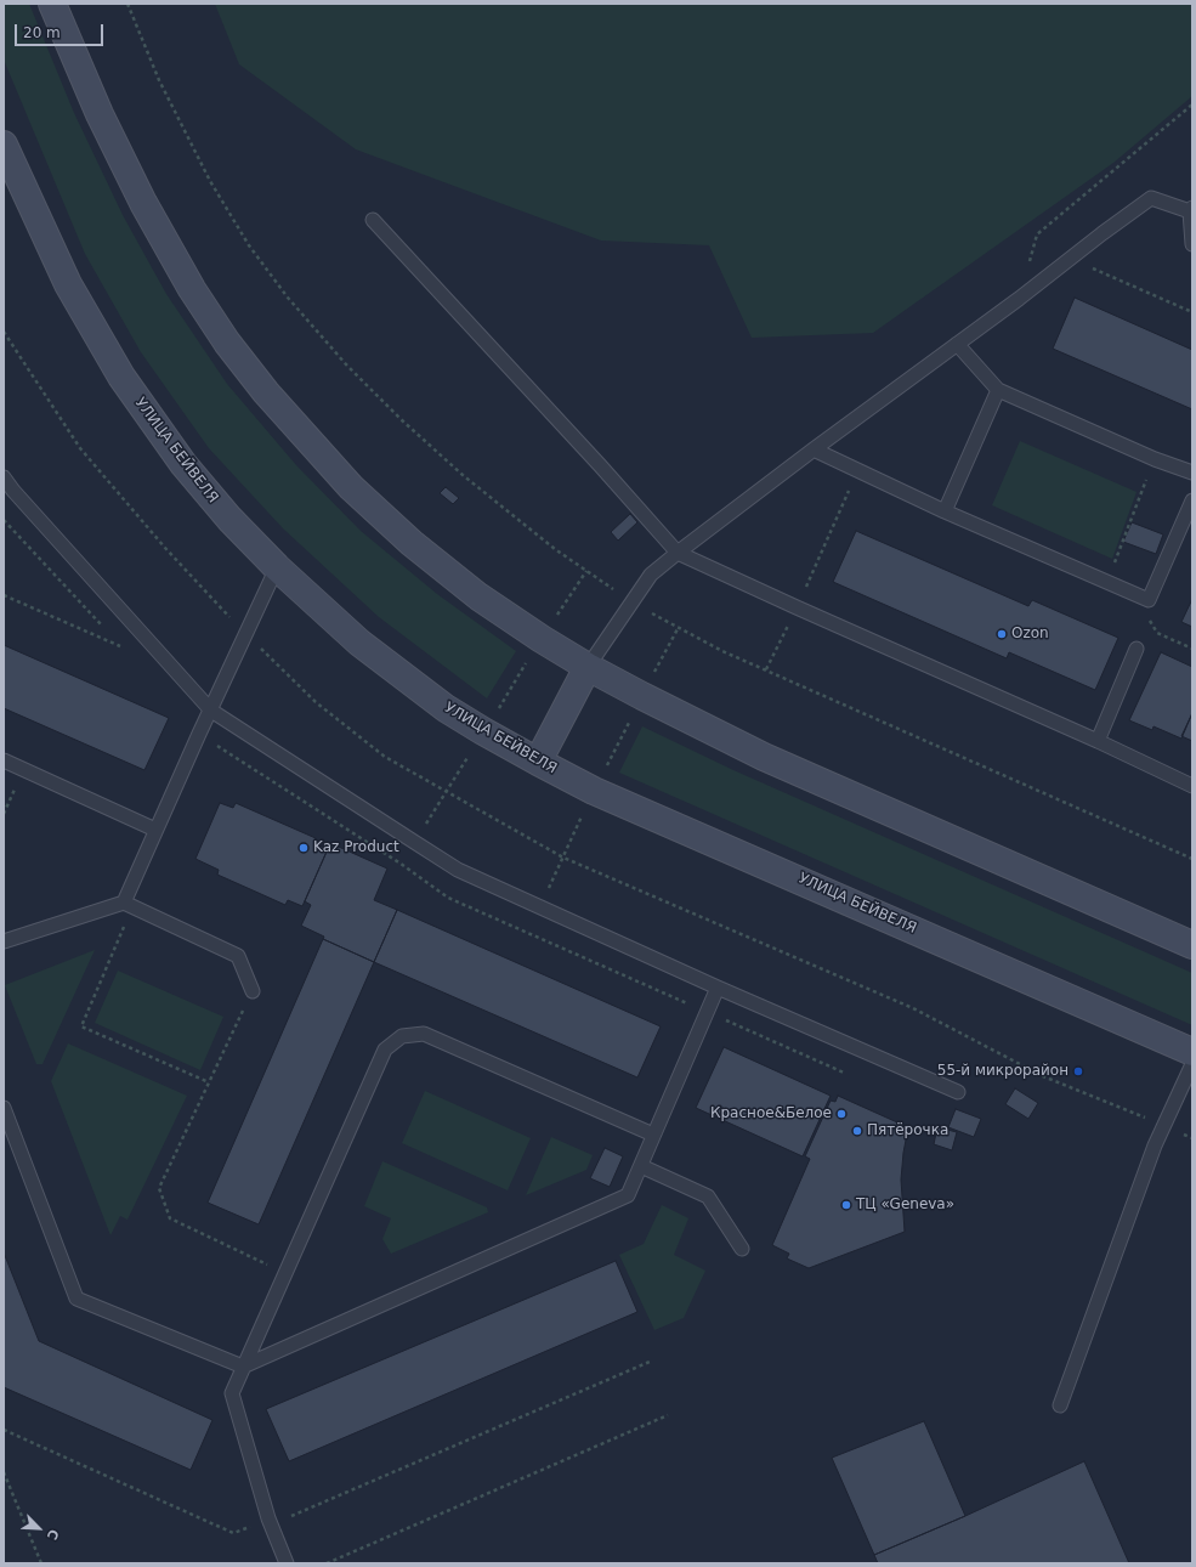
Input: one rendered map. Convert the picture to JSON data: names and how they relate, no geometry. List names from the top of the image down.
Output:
{
  "streets": {
    "main road": ["УЛИЦА БЕЙВЕЛЯ"]
  },
  "places": [
    "Ozon",
    "Kaz Product",
    "55-й микрорайон",
    "Красное&Белое",
    "Пятёрочка",
    "ТЦ «Geneva»"
  ],
  "scale_bar": "20 m",
  "north": "bottom right"
}
